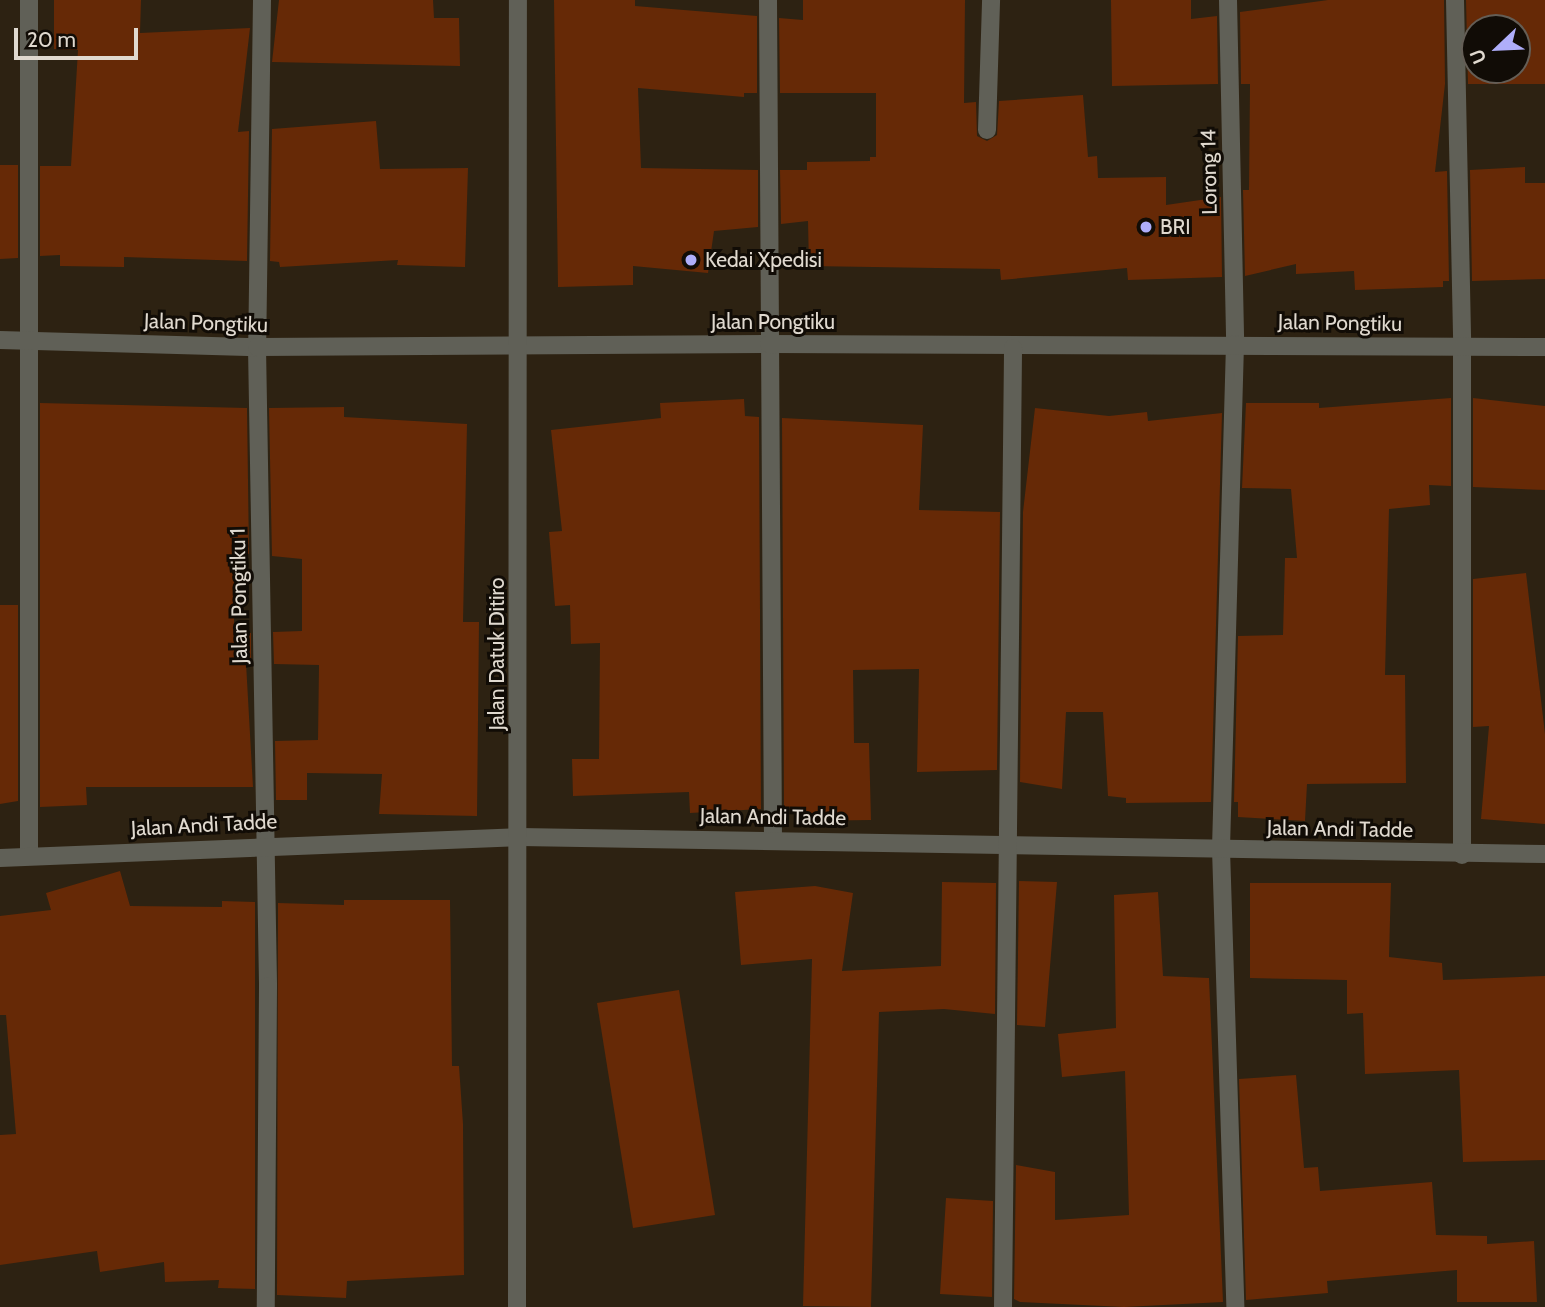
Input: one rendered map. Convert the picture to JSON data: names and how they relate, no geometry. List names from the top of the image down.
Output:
{
  "streets": {
    "street": [
      "Lorong 14",
      "Jalan Pongtiku",
      "Jalan Pongtiku 1",
      "Jalan Datuk Ditiro",
      "Jalan Andi Tadde"
    ]
  },
  "crossings": [
    ["Lorong 14", "Jalan Pongtiku"],
    ["Lorong 14", "Jalan Andi Tadde"],
    ["Jalan Pongtiku", "Jalan Pongtiku 1"],
    ["Jalan Pongtiku", "Jalan Datuk Ditiro"],
    ["Jalan Pongtiku 1", "Jalan Andi Tadde"],
    ["Jalan Datuk Ditiro", "Jalan Andi Tadde"]
  ],
  "places": ["BRI", "Kedai Xpedisi"],
  "scale_bar": "20 m",
  "north": "bottom left"
}
